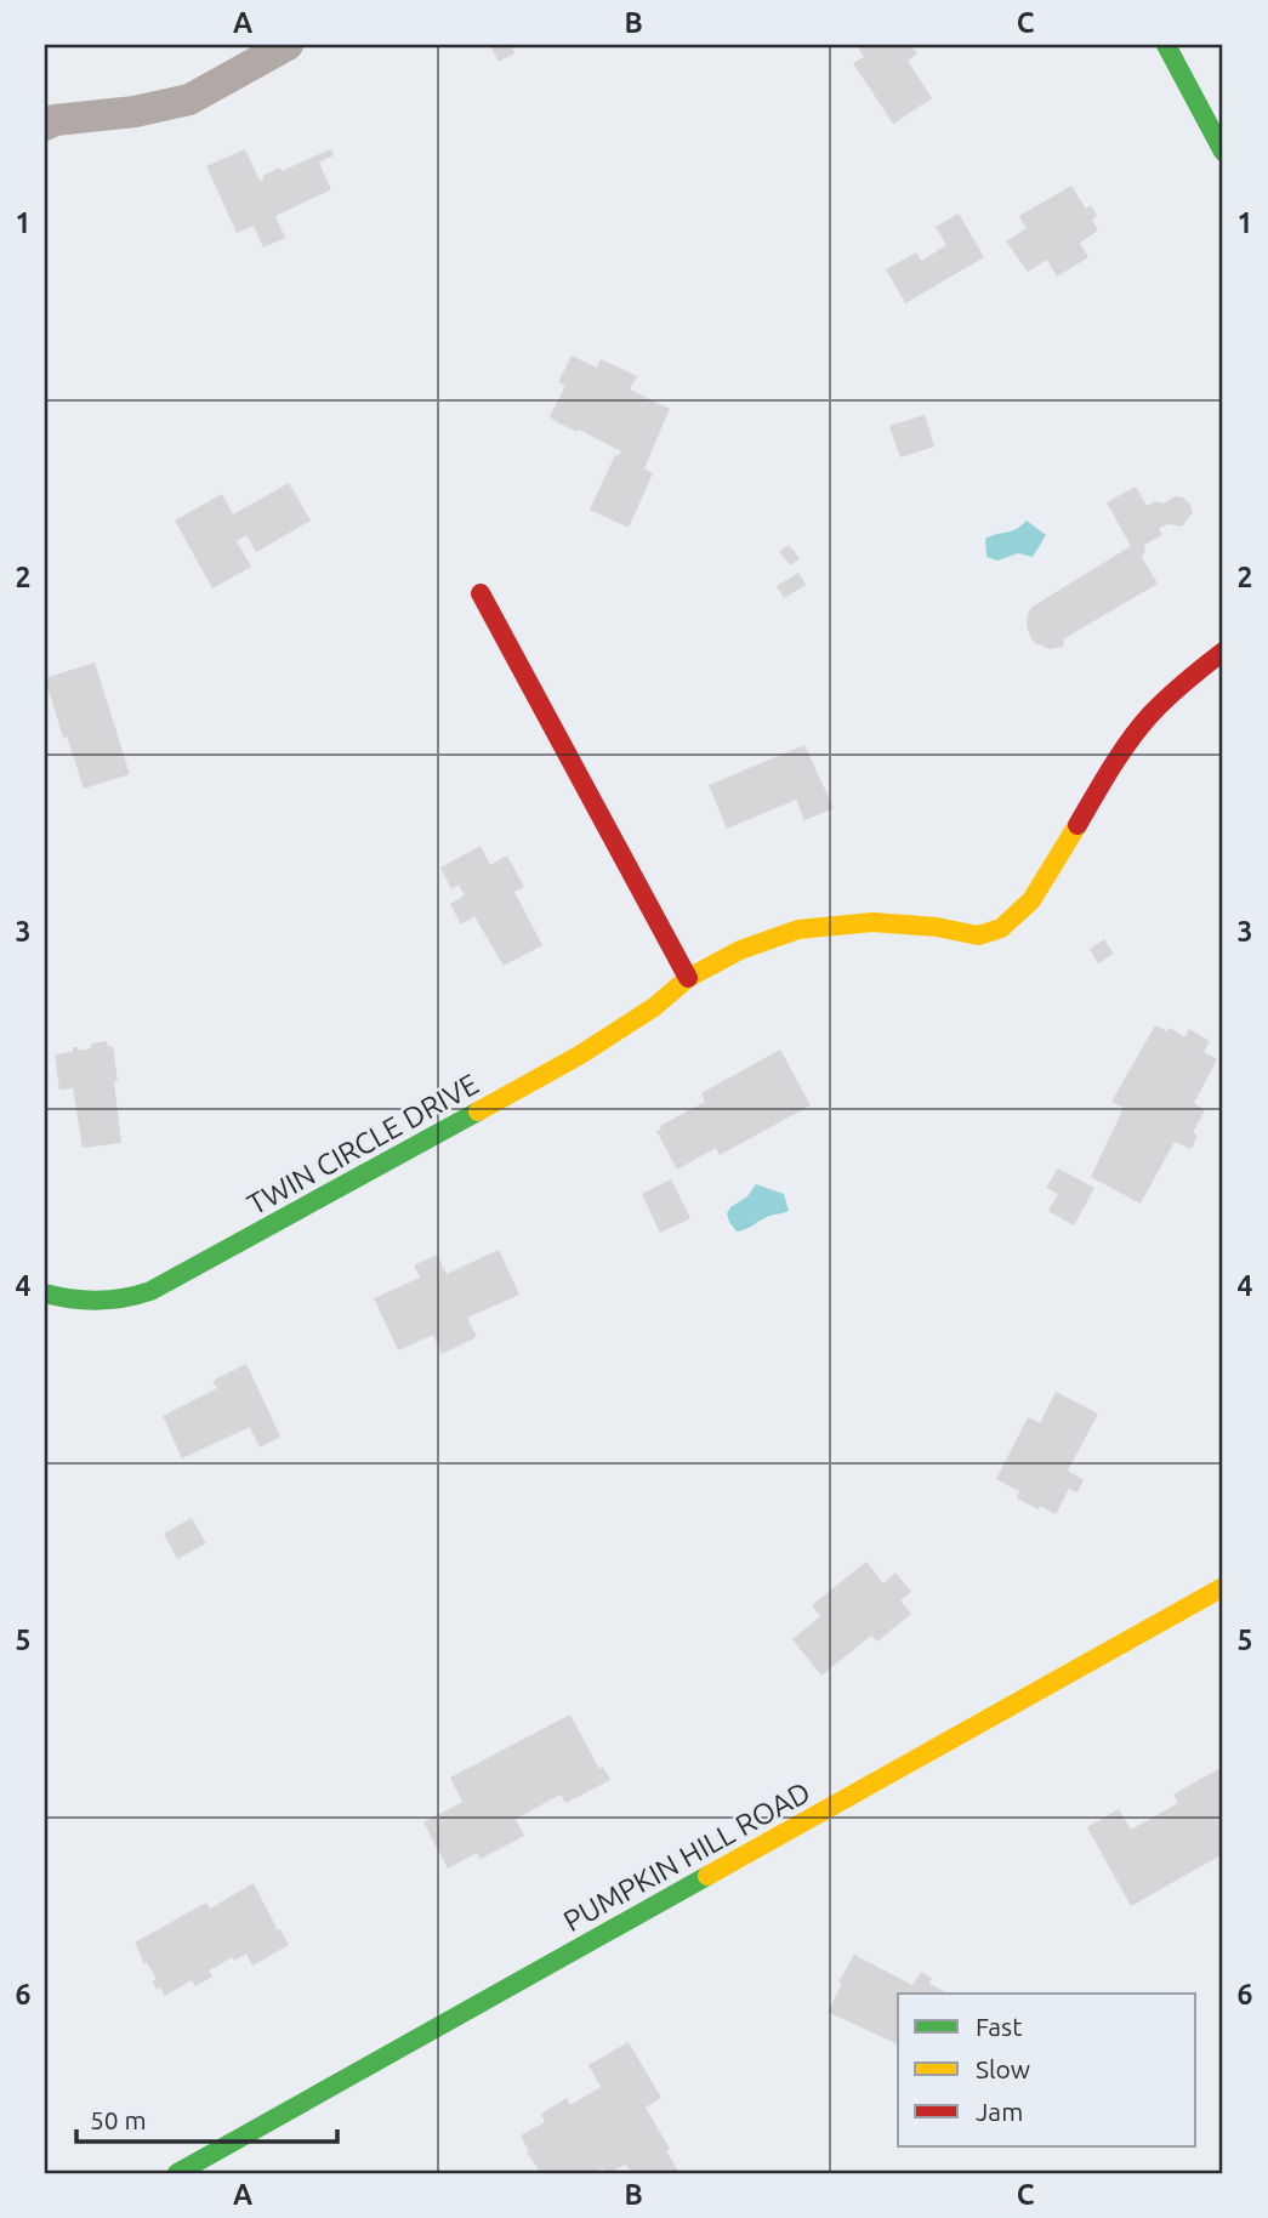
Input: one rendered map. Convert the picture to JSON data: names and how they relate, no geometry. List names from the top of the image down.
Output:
{
  "streets": {
    "street": ["TWIN CIRCLE DRIVE", "PUMPKIN HILL ROAD"]
  },
  "legend": ["Fast", "Slow", "Jam"],
  "scale_bar": "50 m",
  "grid": {
    "columns": ["A", "B", "C"],
    "rows": [
      "1",
      "2",
      "3",
      "4",
      "5",
      "6"
    ]
  }
}
